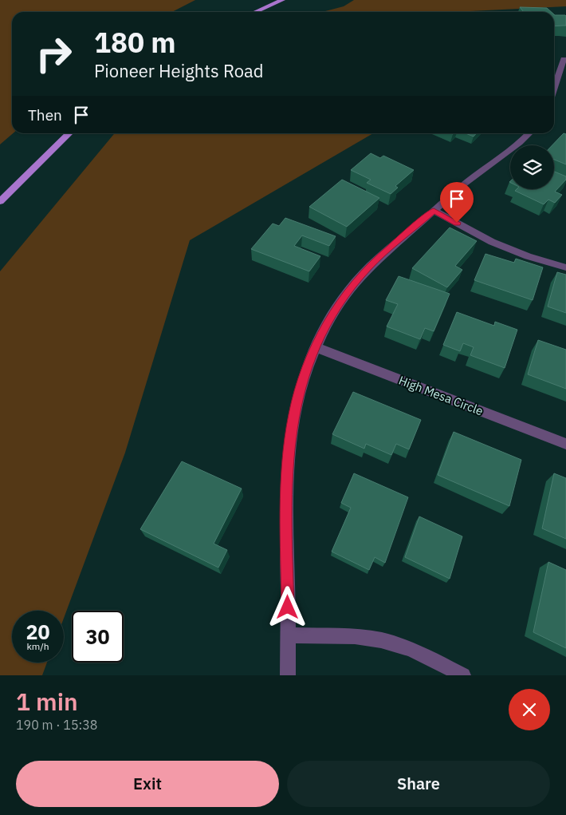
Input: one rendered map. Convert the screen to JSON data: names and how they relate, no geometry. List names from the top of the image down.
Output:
{
  "streets": {
    "street": ["High Mesa Circle"]
  },
  "page": {
    "turn": ["180 m", "Pioneer Heights Road"],
    "then": "Then",
    "speed": "20 km/h",
    "limit": "30",
    "heading": ["1 min", "190 m · 15:38"],
    "buttons": ["Exit", "Share"]
  }
}
